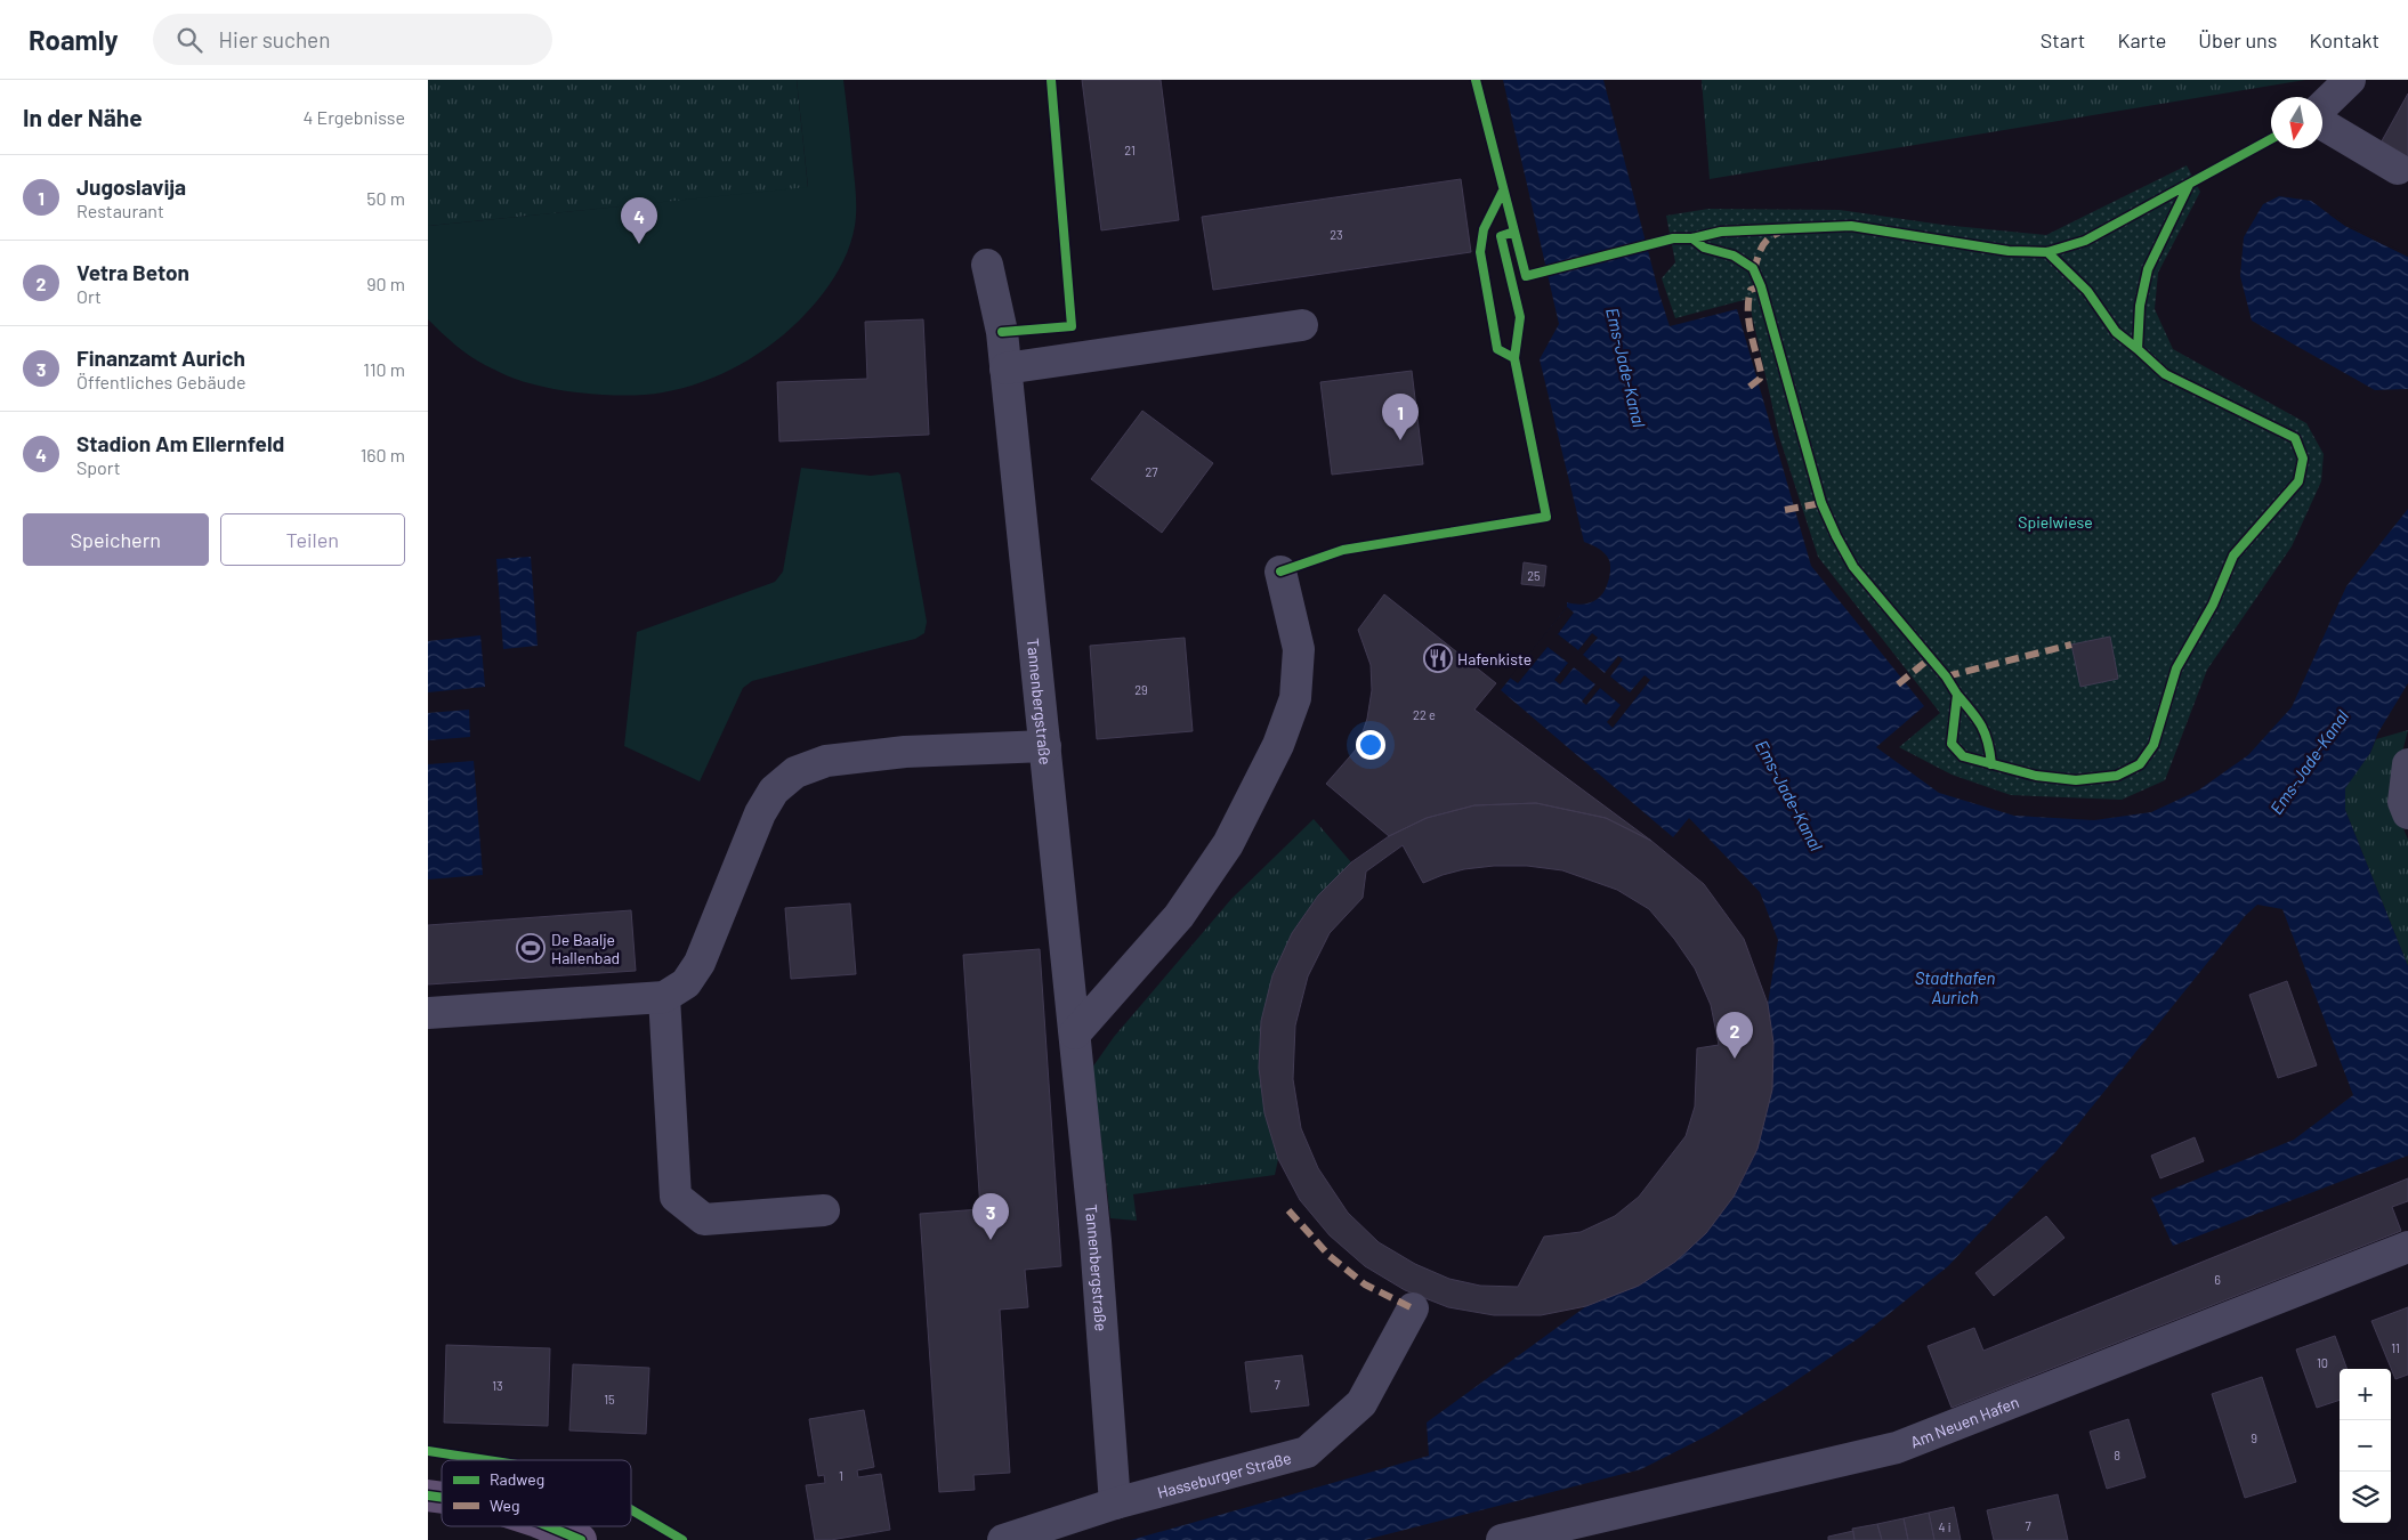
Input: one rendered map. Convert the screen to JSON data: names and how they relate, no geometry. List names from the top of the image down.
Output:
{
  "streets": {
    "street": ["Tannenbergstraße", "Am Neuen Hafen", "Hasseburger Straße"]
  },
  "crossings": [
    ["Tannenbergstraße", "Hasseburger Straße"]
  ],
  "water": ["Ems-Jade-Kanal", "Stadthafen Aurich"],
  "parks": ["Spielwiese"],
  "places": {
    "restaurant": ["Hafenkiste"],
    "sports": ["De Baalje Hallenbad"]
  },
  "house_numbers": [
    "21",
    "23",
    "27",
    "25",
    "29",
    "22 e",
    "6",
    "11",
    "10",
    "7",
    "13",
    "15",
    "9",
    "8",
    "1",
    "7",
    "4 i"
  ],
  "legend": ["Radweg", "Weg"],
  "north": "bottom",
  "page": {
    "header": "Roamly",
    "search": "Hier suchen",
    "nav": [
      "Start",
      "Karte",
      "Über uns",
      "Kontakt"
    ],
    "heading": ["In der Nähe", "4 Ergebnisse"],
    "list": [
      {
        "mark": "1",
        "name": "Jugoslavija",
        "note": "Restaurant",
        "value": "50 m"
      },
      {
        "mark": "2",
        "name": "Vetra Beton",
        "note": "Ort",
        "value": "90 m"
      },
      {
        "mark": "3",
        "name": "Finanzamt Aurich",
        "note": "Öffentliches Gebäude",
        "value": "110 m"
      },
      {
        "mark": "4",
        "name": "Stadion Am Ellernfeld",
        "note": "Sport",
        "value": "160 m"
      }
    ],
    "pins": [
      "4",
      "1",
      "2",
      "3"
    ],
    "buttons": ["Speichern", "Teilen"],
    "map_buttons": ["+", "−"]
  }
}
